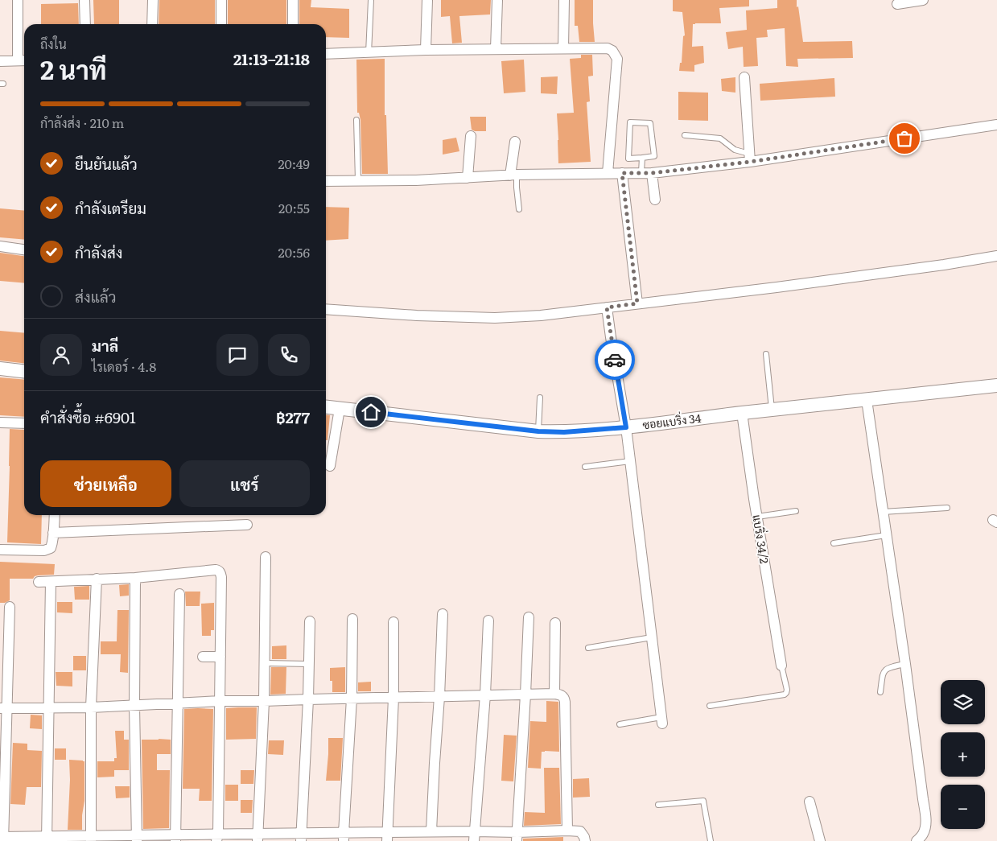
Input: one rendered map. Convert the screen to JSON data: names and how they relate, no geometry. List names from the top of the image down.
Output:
{
  "streets": {
    "street": ["ซอยแบริ่ง 34", "แบริ่ง 34/2"]
  },
  "crossings": [
    ["ซอยแบริ่ง 34", "แบริ่ง 34/2"]
  ],
  "page": {
    "heading": ["2 นาที", "ถึงใน", "21:13–21:18"],
    "panel": [
      "มาลี",
      "ไรเดอร์ · 4.8",
      "คำสั่งซื้อ #6901",
      "฿277"
    ],
    "bar": "กำลังส่ง · 210 m",
    "list": [
      ["ยืนยันแล้ว", "20:49"],
      ["กำลังเตรียม", "20:55"],
      ["กำลังส่ง", "20:56"],
      "ส่งแล้ว"
    ],
    "buttons": ["ช่วยเหลือ", "แชร์"],
    "map_buttons": ["+", "−"]
  }
}
